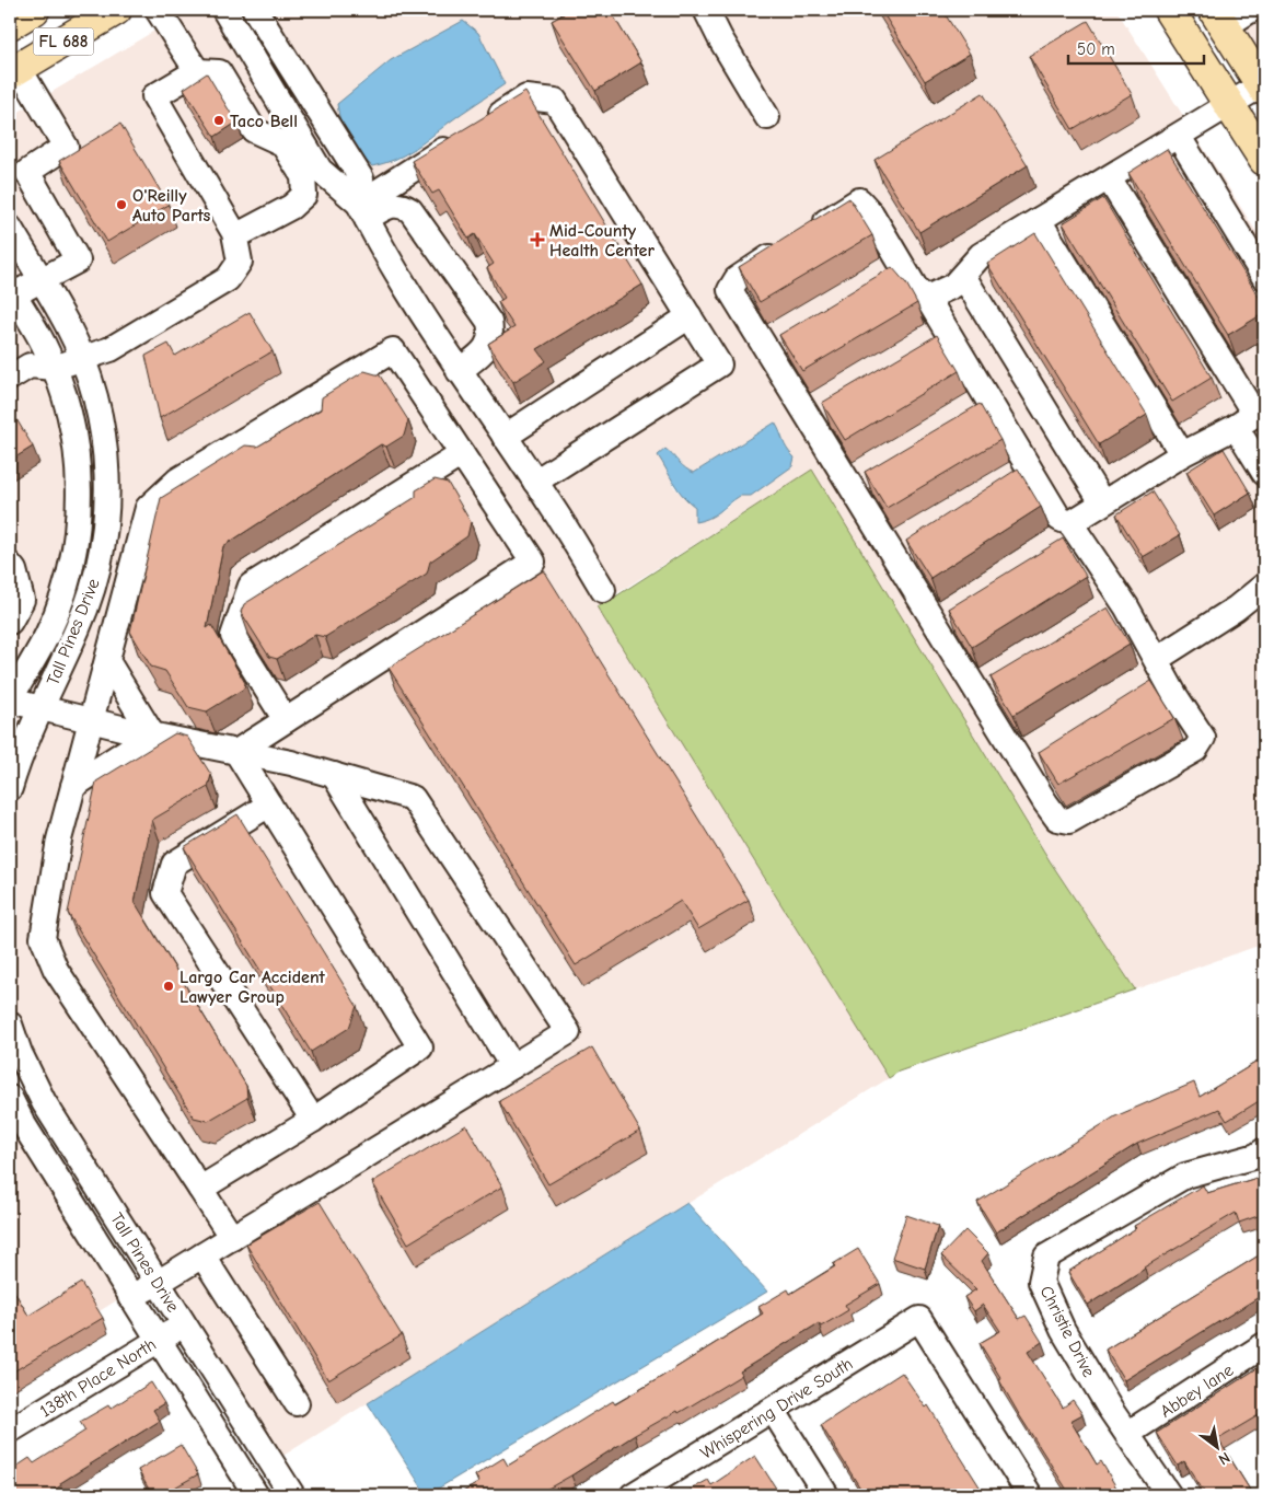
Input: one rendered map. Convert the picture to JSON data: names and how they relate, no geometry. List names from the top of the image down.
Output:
{
  "streets": {
    "main road": ["FL 688"],
    "street": [
      "Tall Pines Drive",
      "Christie Drive",
      "138th Place North",
      "Abbey lane",
      "Whispering Drive South"
    ]
  },
  "crossings": [
    ["Tall Pines Drive", "138th Place North"],
    ["Christie Drive", "Abbey lane"]
  ],
  "places": {
    "other": ["Taco Bell", "O'Reilly Auto Parts", "Largo Car Accident Lawyer Group"],
    "health": ["Mid-County Health Center"]
  },
  "scale_bar": "50 m",
  "north": "bottom right"
}
